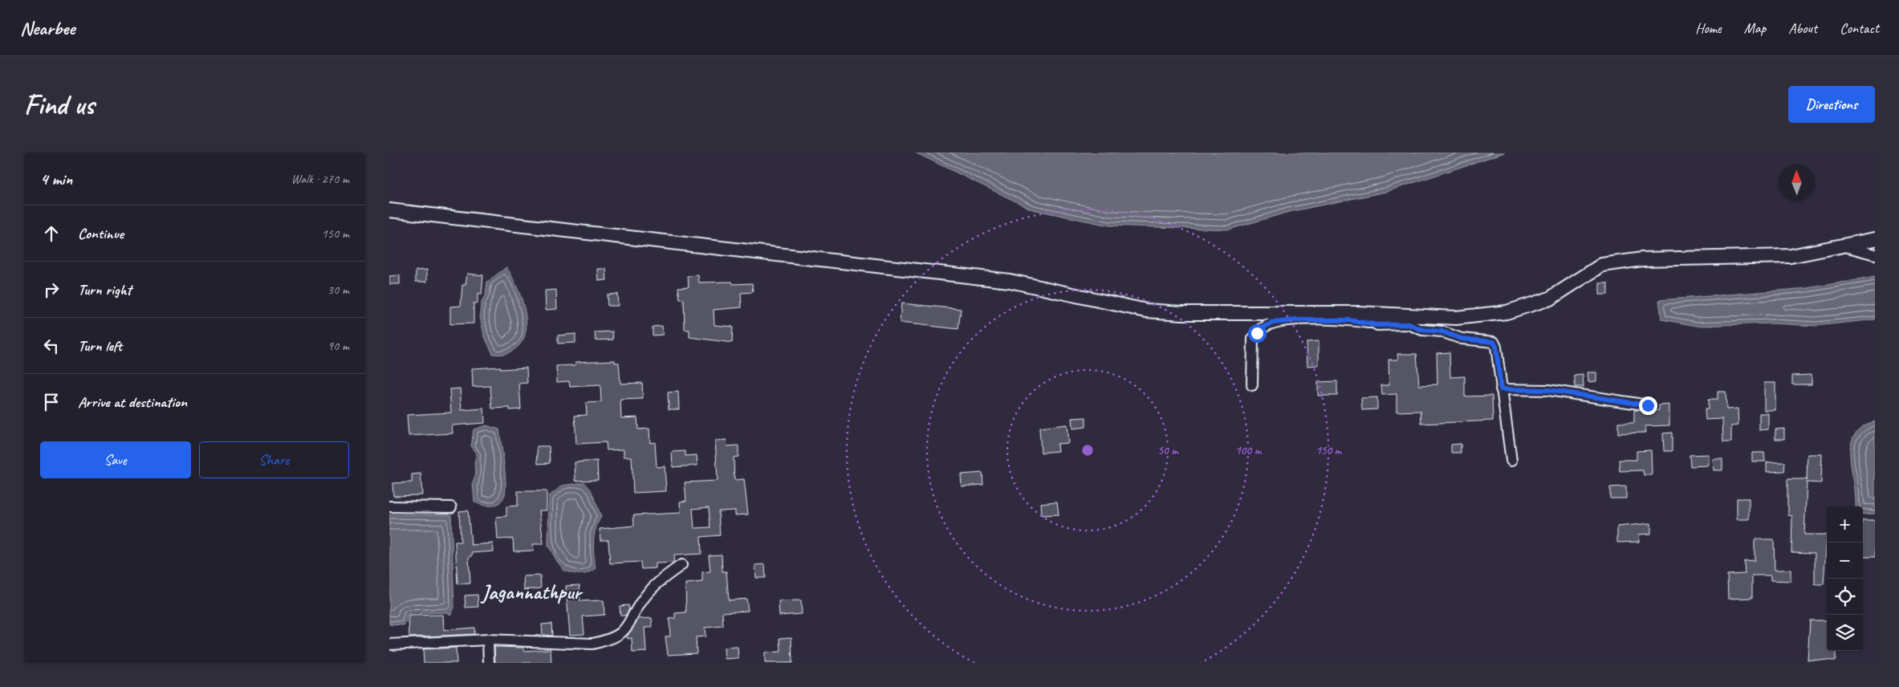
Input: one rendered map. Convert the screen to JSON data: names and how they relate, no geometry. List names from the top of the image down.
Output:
{
  "districts": ["Jagannathpur"],
  "north": "top",
  "page": {
    "header": "Nearbee",
    "nav": [
      "Home",
      "Map",
      "About",
      "Contact"
    ],
    "buttons": [
      "Directions",
      ["Save", "Share"]
    ],
    "title": "Find us",
    "heading": ["4 min", "Walk · 270 m"],
    "list": [
      ["Continue", "150 m"],
      ["Turn right", "30 m"],
      ["Turn left", "90 m"],
      "Arrive at destination"
    ],
    "map_buttons": ["+", "−"]
  },
  "rings": ["50 m", "100 m", "150 m"]
}
